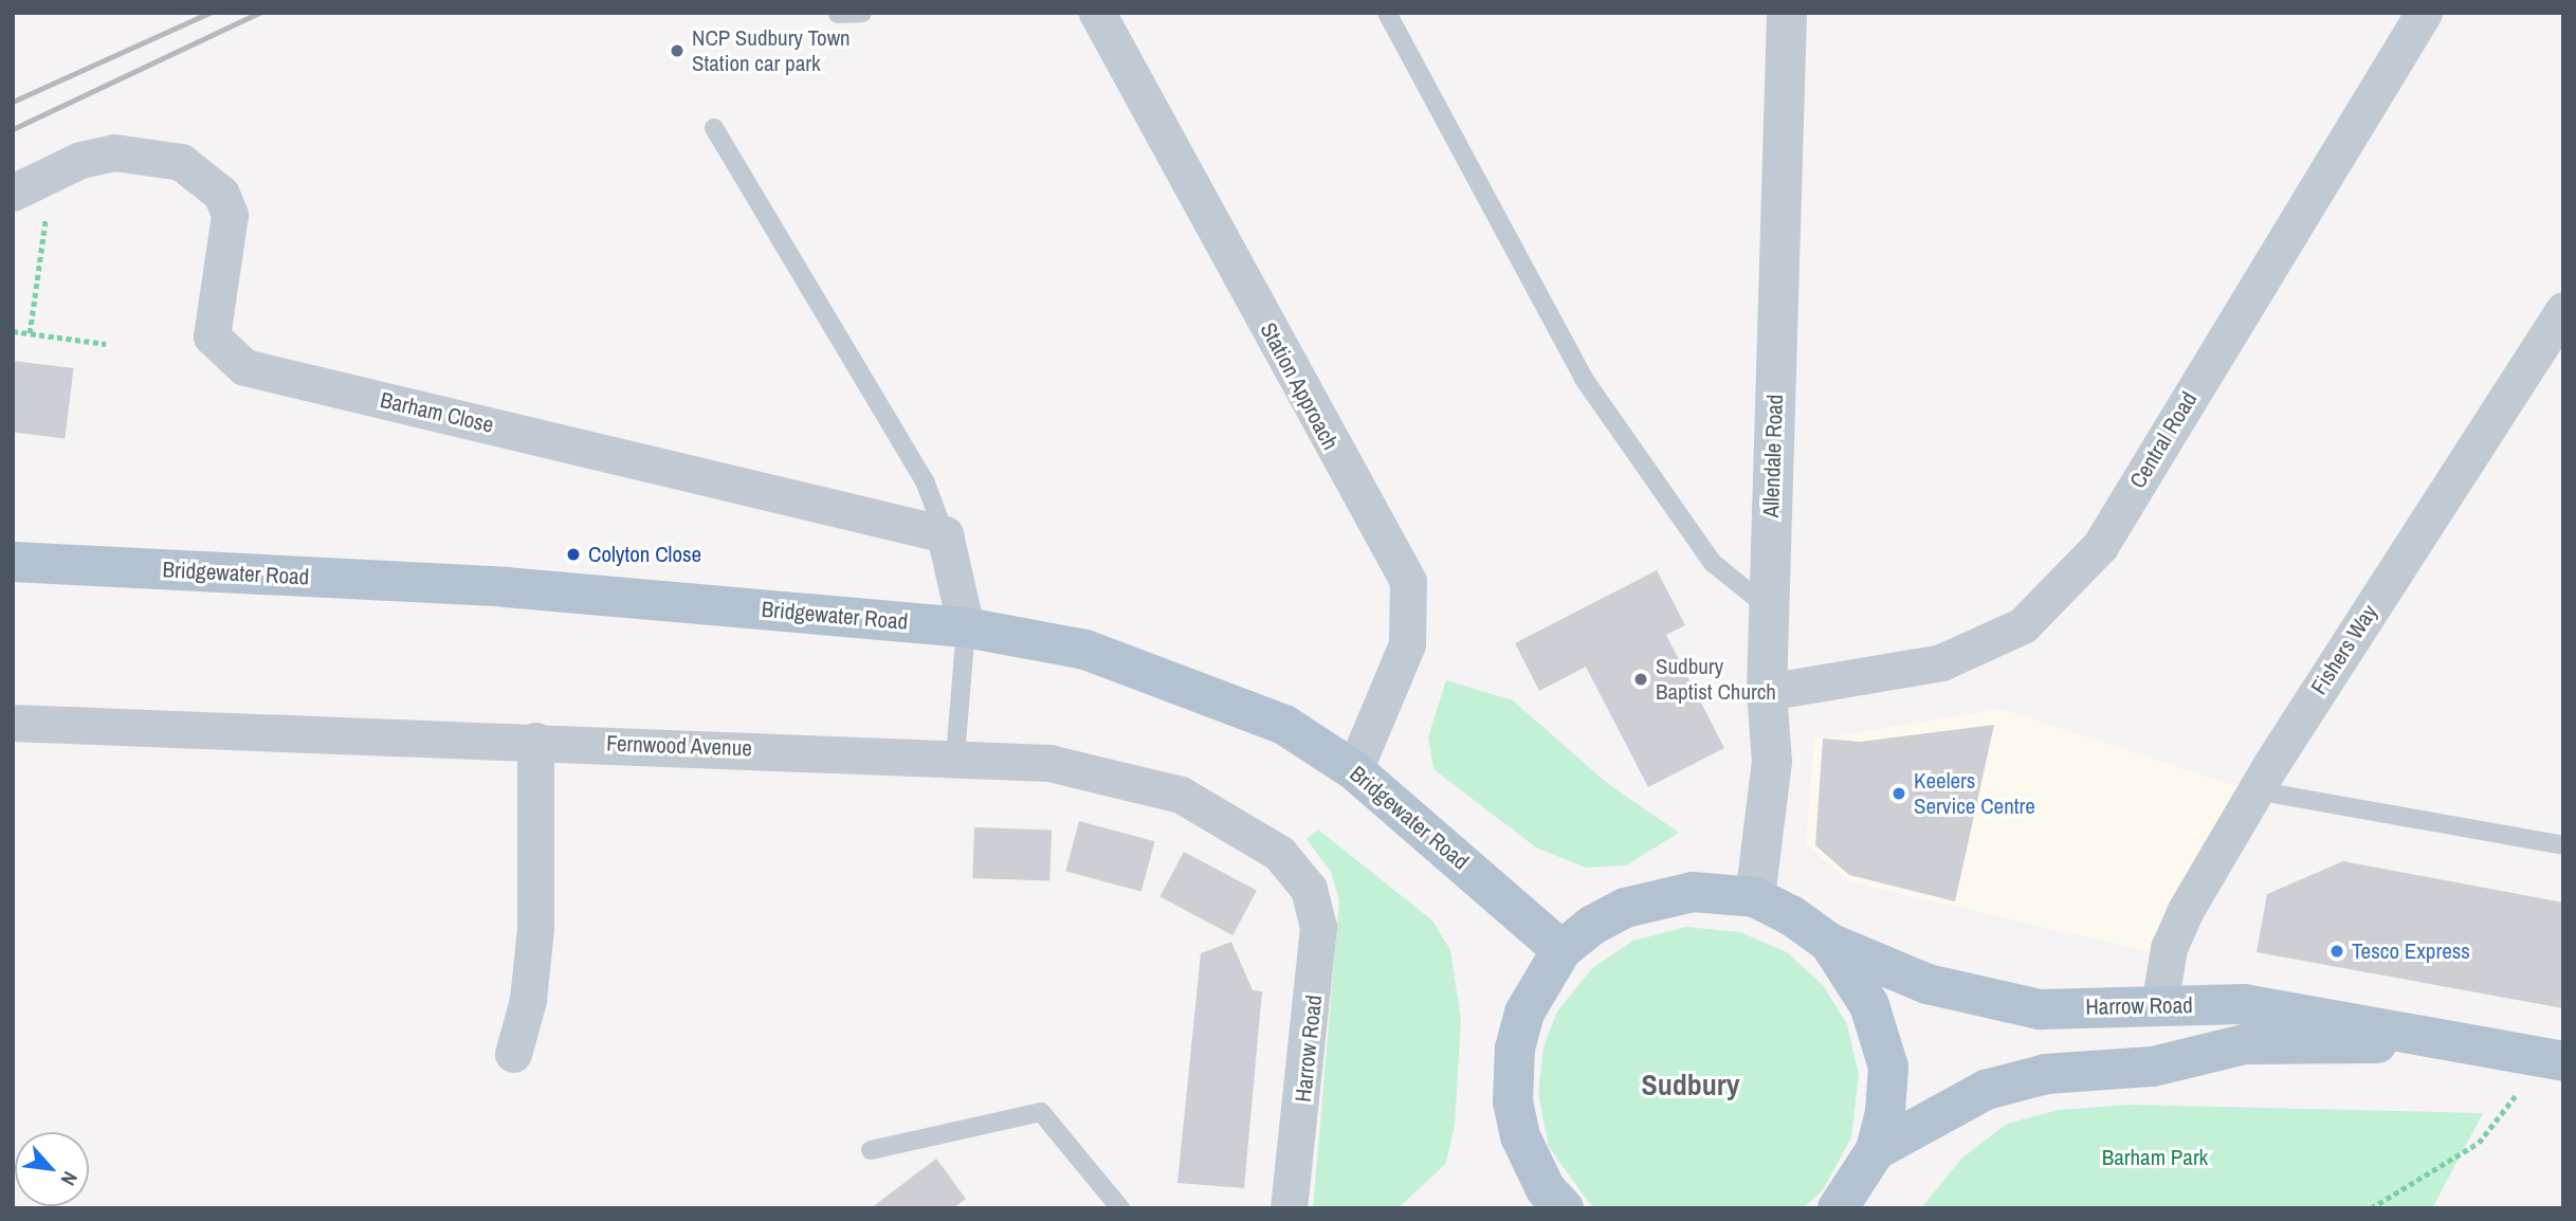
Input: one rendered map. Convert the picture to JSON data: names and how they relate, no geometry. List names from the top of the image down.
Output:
{
  "streets": {
    "main road": ["Bridgewater Road", "Harrow Road"],
    "street": [
      "Station Approach",
      "Barham Close",
      "Central Road",
      "Allendale Road",
      "Fishers Way",
      "Fernwood Avenue"
    ]
  },
  "crossings": [
    ["Station Approach", "Bridgewater Road"],
    ["Central Road", "Allendale Road"],
    ["Allendale Road", "Harrow Road"],
    ["Fishers Way", "Harrow Road"],
    ["Fernwood Avenue", "Harrow Road"]
  ],
  "districts": ["Sudbury"],
  "parks": ["Barham Park"],
  "places": [
    "NCP Sudbury Town Station car park",
    "Colyton Close",
    "Sudbury Baptist Church",
    "Keelers Service Centre",
    "Tesco Express"
  ],
  "north": "bottom right"
}
